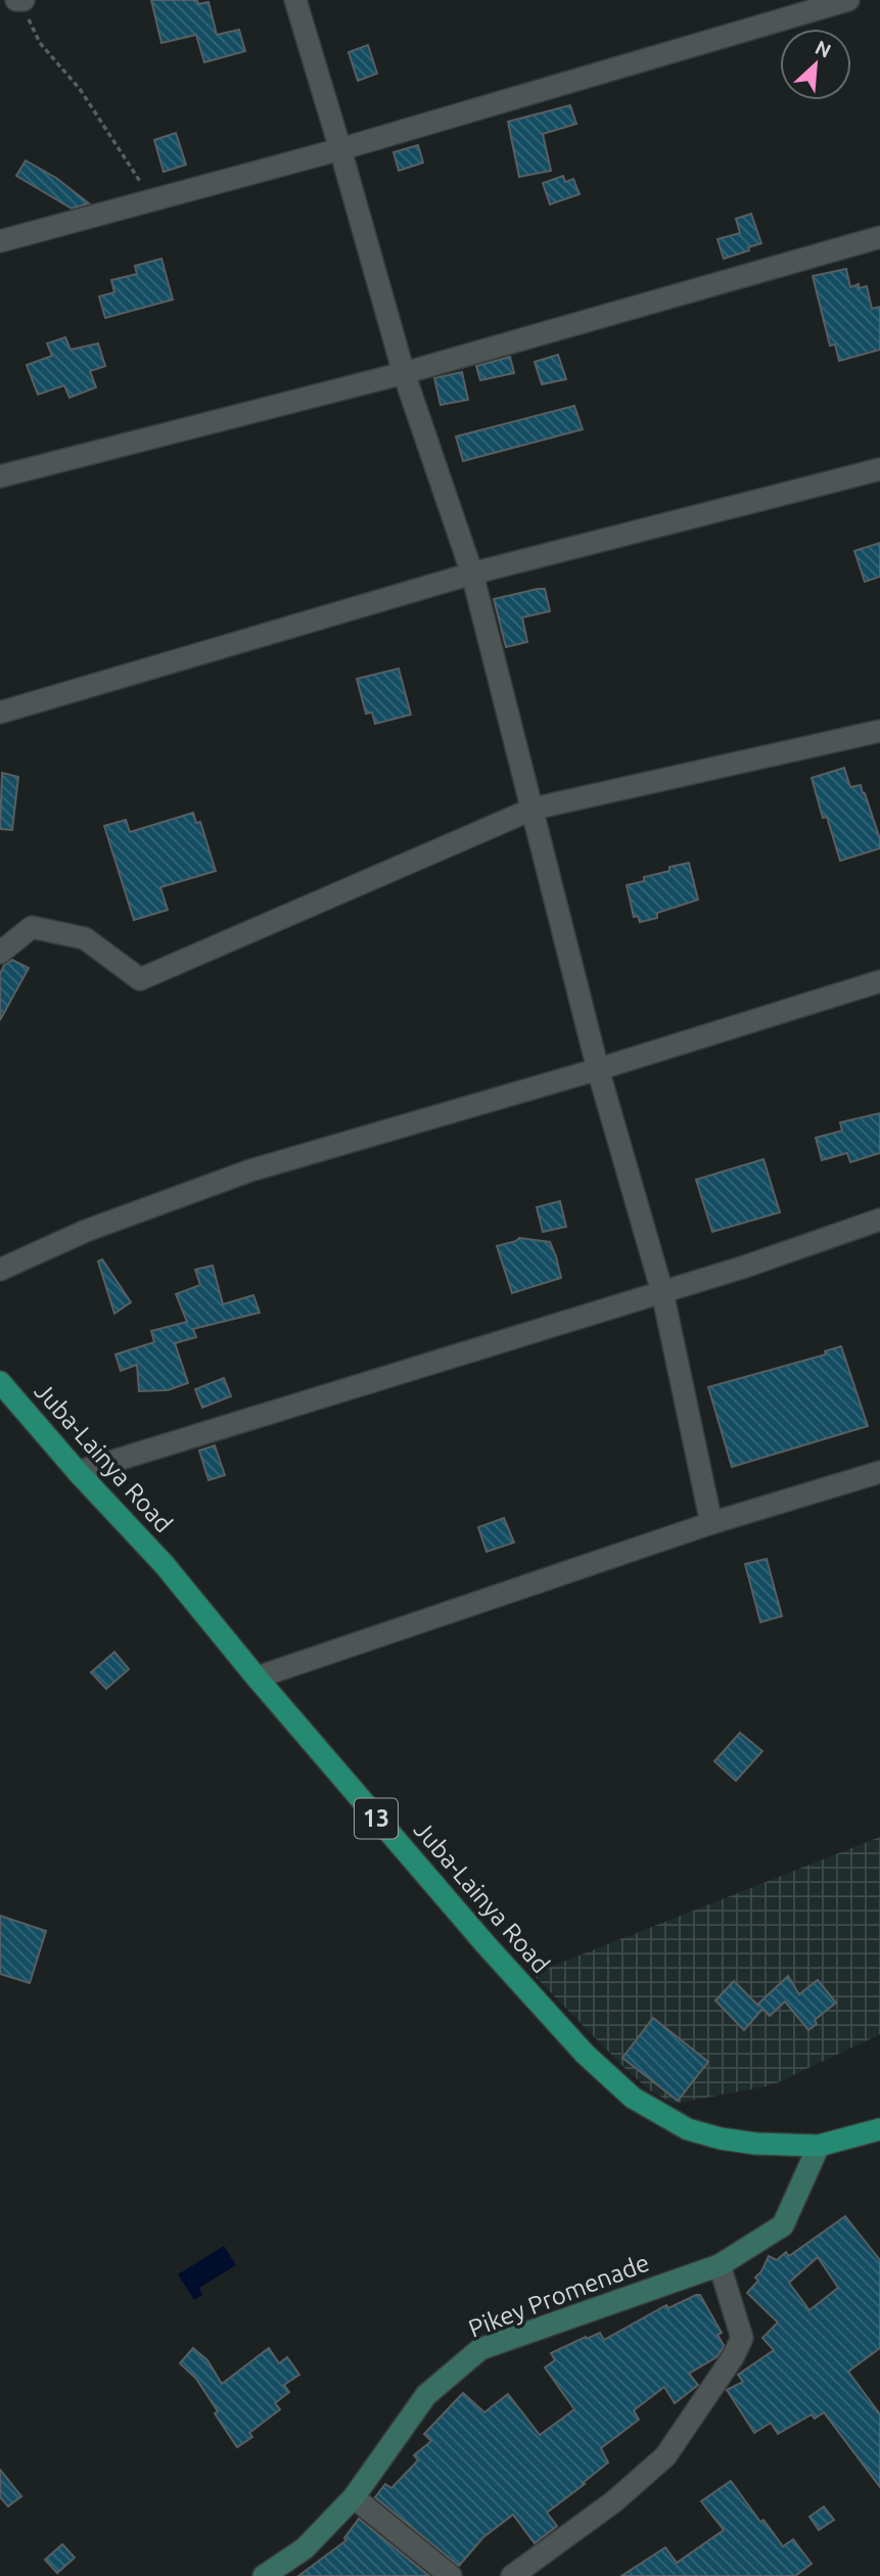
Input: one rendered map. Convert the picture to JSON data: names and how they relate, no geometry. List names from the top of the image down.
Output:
{
  "streets": {
    "main road": ["Juba-Lainya Road", "13"],
    "street": ["Pikey Promenade"]
  },
  "crossings": [
    ["Juba-Lainya Road", "Pikey Promenade"]
  ],
  "north": "top right"
}
